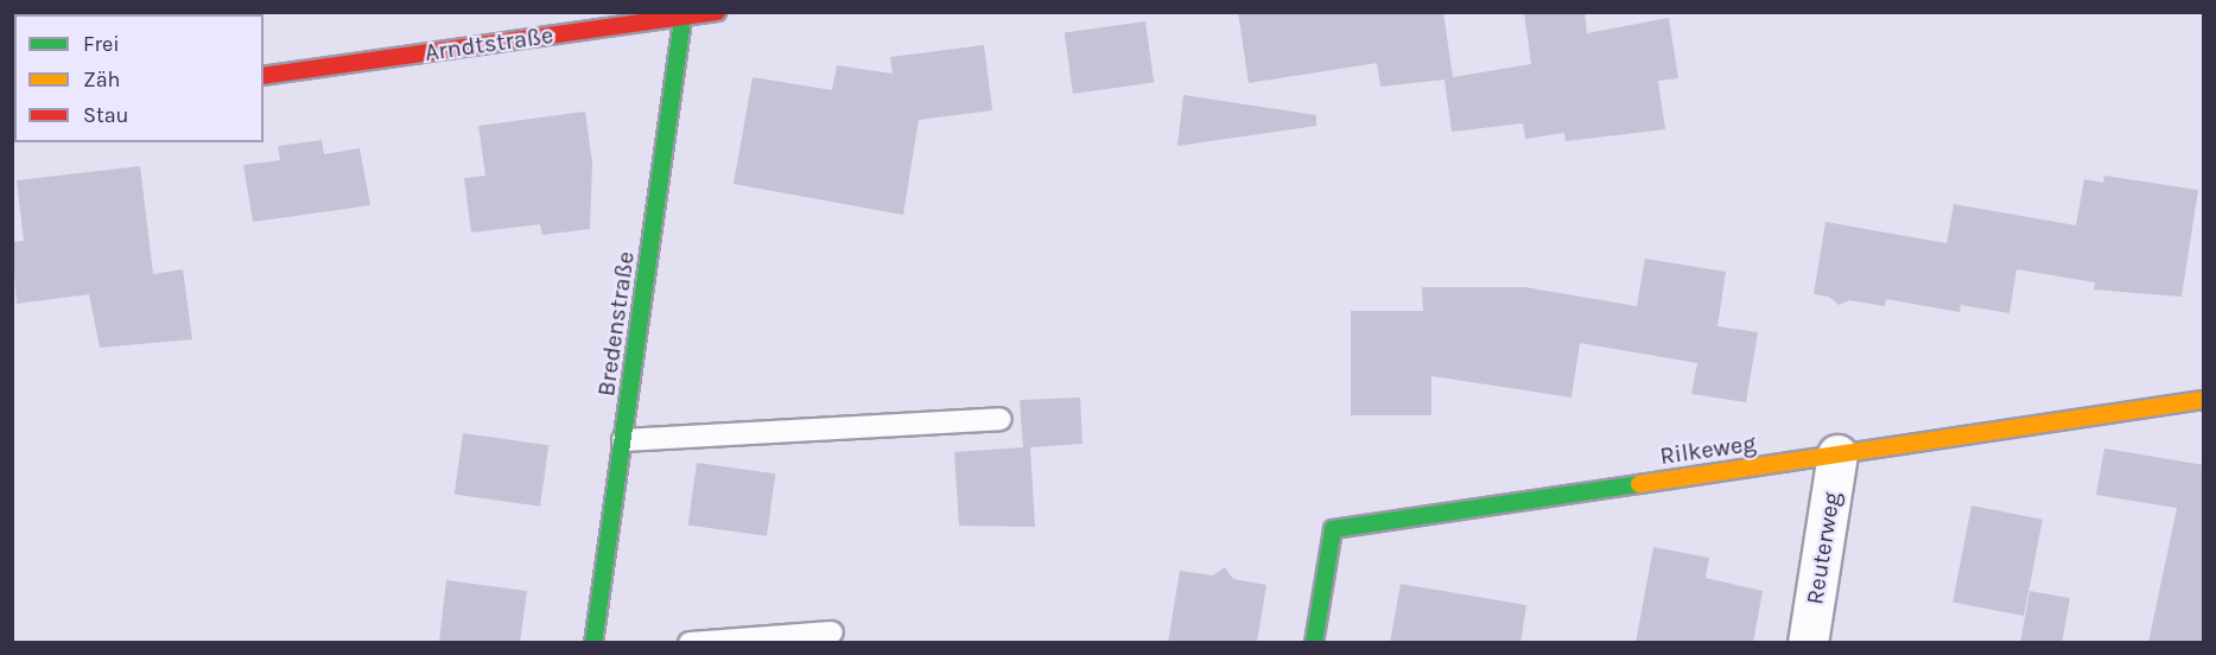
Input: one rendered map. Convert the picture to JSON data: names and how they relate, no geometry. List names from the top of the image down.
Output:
{
  "streets": {
    "street": [
      "Arndtstraße",
      "Bredenstraße",
      "Rilkeweg",
      "Reuterweg"
    ]
  },
  "crossings": [
    ["Arndtstraße", "Bredenstraße"],
    ["Rilkeweg", "Reuterweg"]
  ],
  "legend": ["Frei", "Zäh", "Stau"]
}
